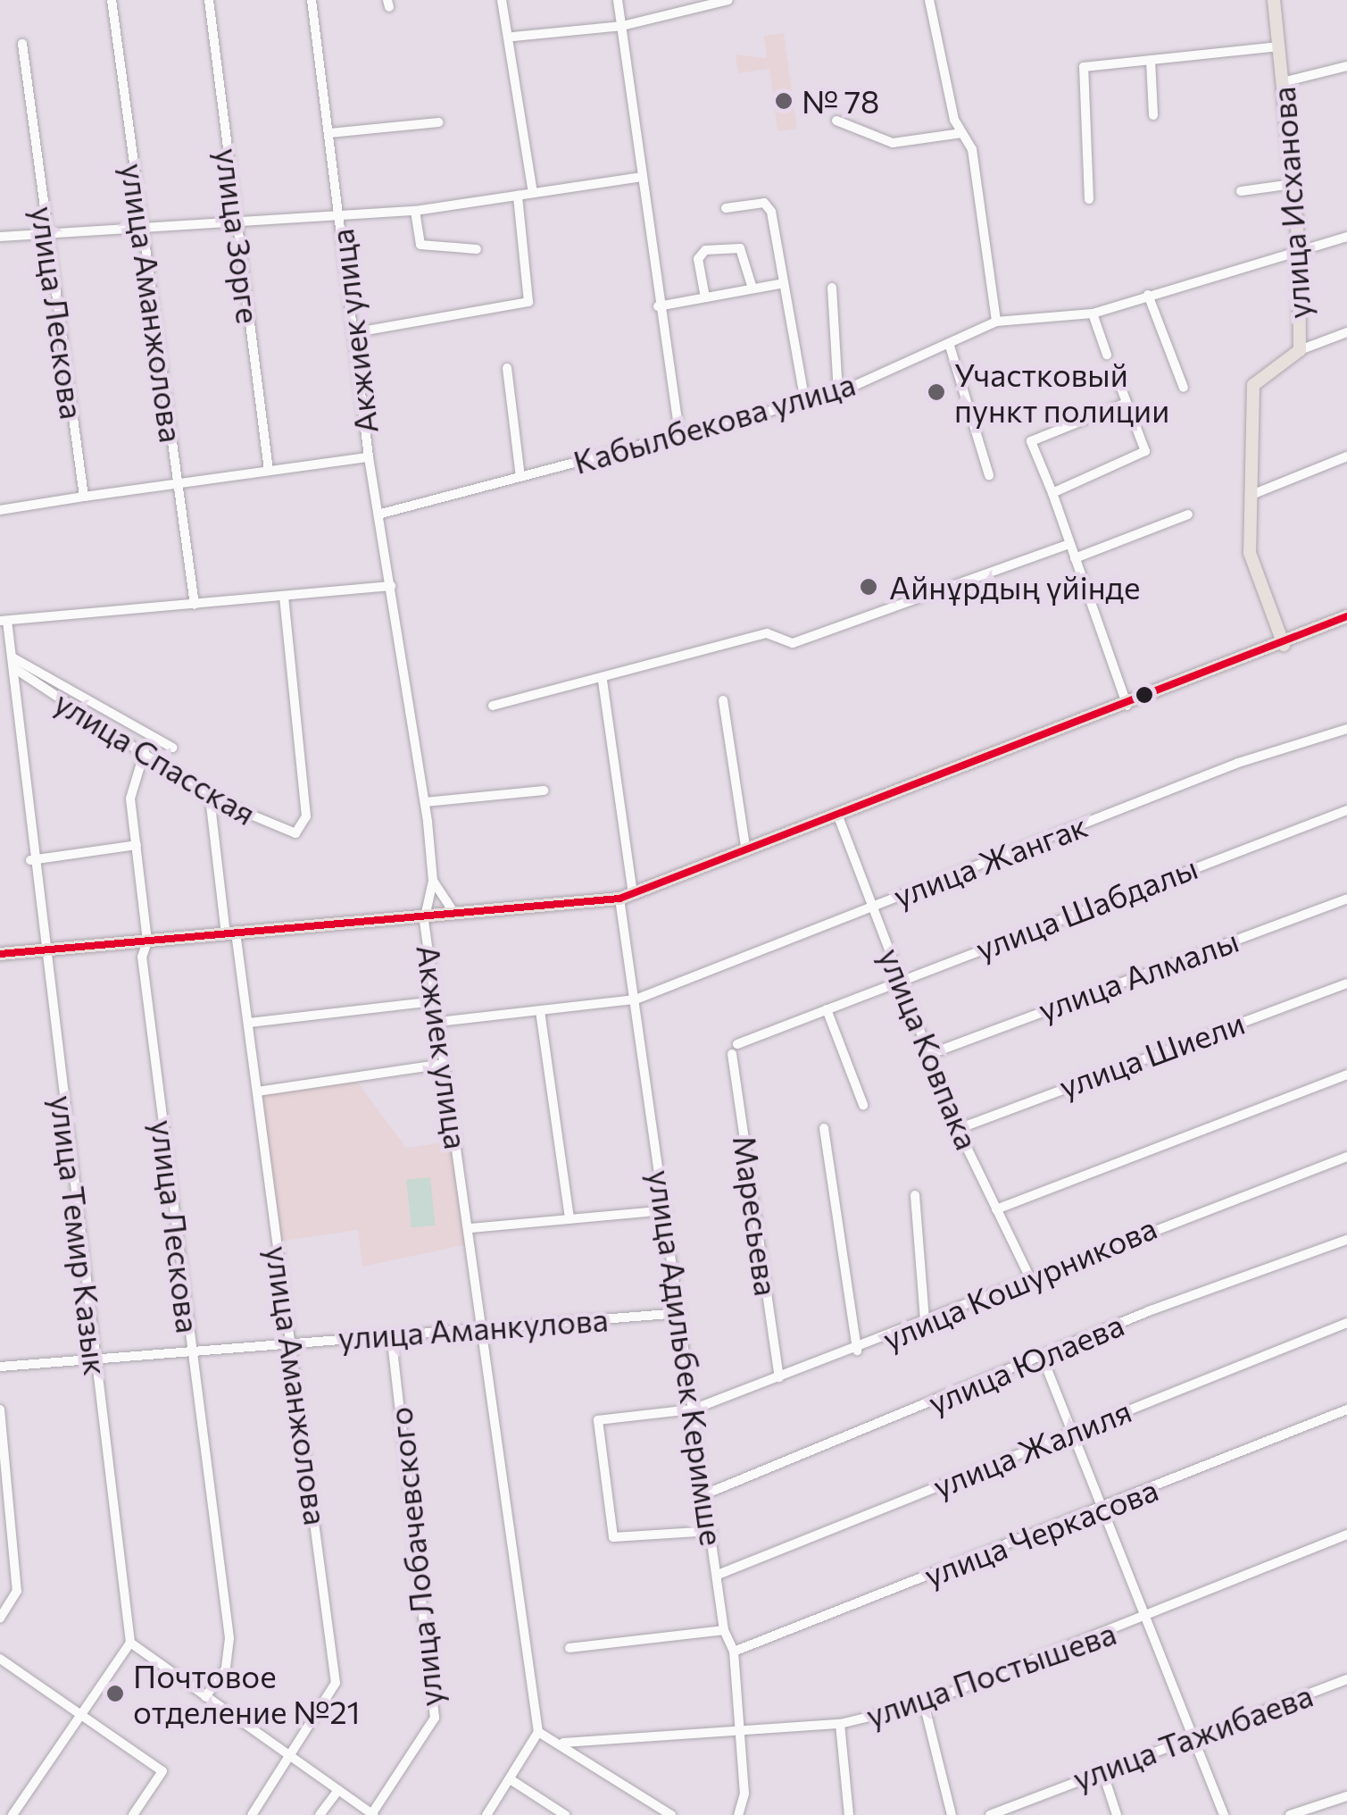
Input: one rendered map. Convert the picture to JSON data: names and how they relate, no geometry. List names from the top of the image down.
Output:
{
  "streets": {
    "main road": ["улица Исханова"],
    "street": [
      "улица Зорге",
      "улица Аманжолова",
      "улица Лескова",
      "Акжиек улица",
      "Кабылбекова улица",
      "улица Спасская",
      "улица Жангак",
      "улица Шабдалы",
      "улица Алмалы",
      "улица Ковпака",
      "улица Шиели",
      "Маресьева",
      "улица Темир Казык",
      "улица Кошурникова",
      "улица Аманкулова",
      "улица Адильбек Керимше",
      "улица Юлаева",
      "улица Жалиля",
      "улица Черкасова",
      "улица Лобачевского",
      "улица Постышева",
      "улица Тажибаева"
    ]
  },
  "crossings": [
    ["улица Исханова", "Кабылбекова улица"],
    ["улица Аманжолова", "улица Спасская"],
    ["улица Аманжолова", "улица Аманкулова"],
    ["улица Лескова", "улица Спасская"],
    ["улица Лескова", "улица Аманкулова"],
    ["Акжиек улица", "Кабылбекова улица"],
    ["Акжиек улица", "улица Жангак"],
    ["Акжиек улица", "улица Аманкулова"],
    ["улица Спасская", "улица Темир Казык"],
    ["улица Жангак", "улица Ковпака"],
    ["улица Жангак", "улица Адильбек Керимше"],
    ["улица Шабдалы", "улица Ковпака"],
    ["улица Шабдалы", "Маресьева"],
    ["улица Алмалы", "улица Ковпака"],
    ["улица Ковпака", "улица Шиели"],
    ["улица Ковпака", "улица Кошурникова"],
    ["Маресьева", "улица Кошурникова"],
    ["улица Темир Казык", "улица Аманкулова"],
    ["улица Кошурникова", "улица Адильбек Керимше"],
    ["улица Аманкулова", "улица Адильбек Керимше"],
    ["улица Аманкулова", "улица Лобачевского"],
    ["улица Адильбек Керимше", "улица Юлаева"],
    ["улица Адильбек Керимше", "улица Жалиля"],
    ["улица Адильбек Керимше", "улица Черкасова"],
    ["улица Адильбек Керимше", "улица Постышева"]
  ],
  "places": [
    "№ 78",
    "Участковый пункт полиции",
    "Айнұрдың үйінде",
    "Почтовое отделение №21"
  ]
}
